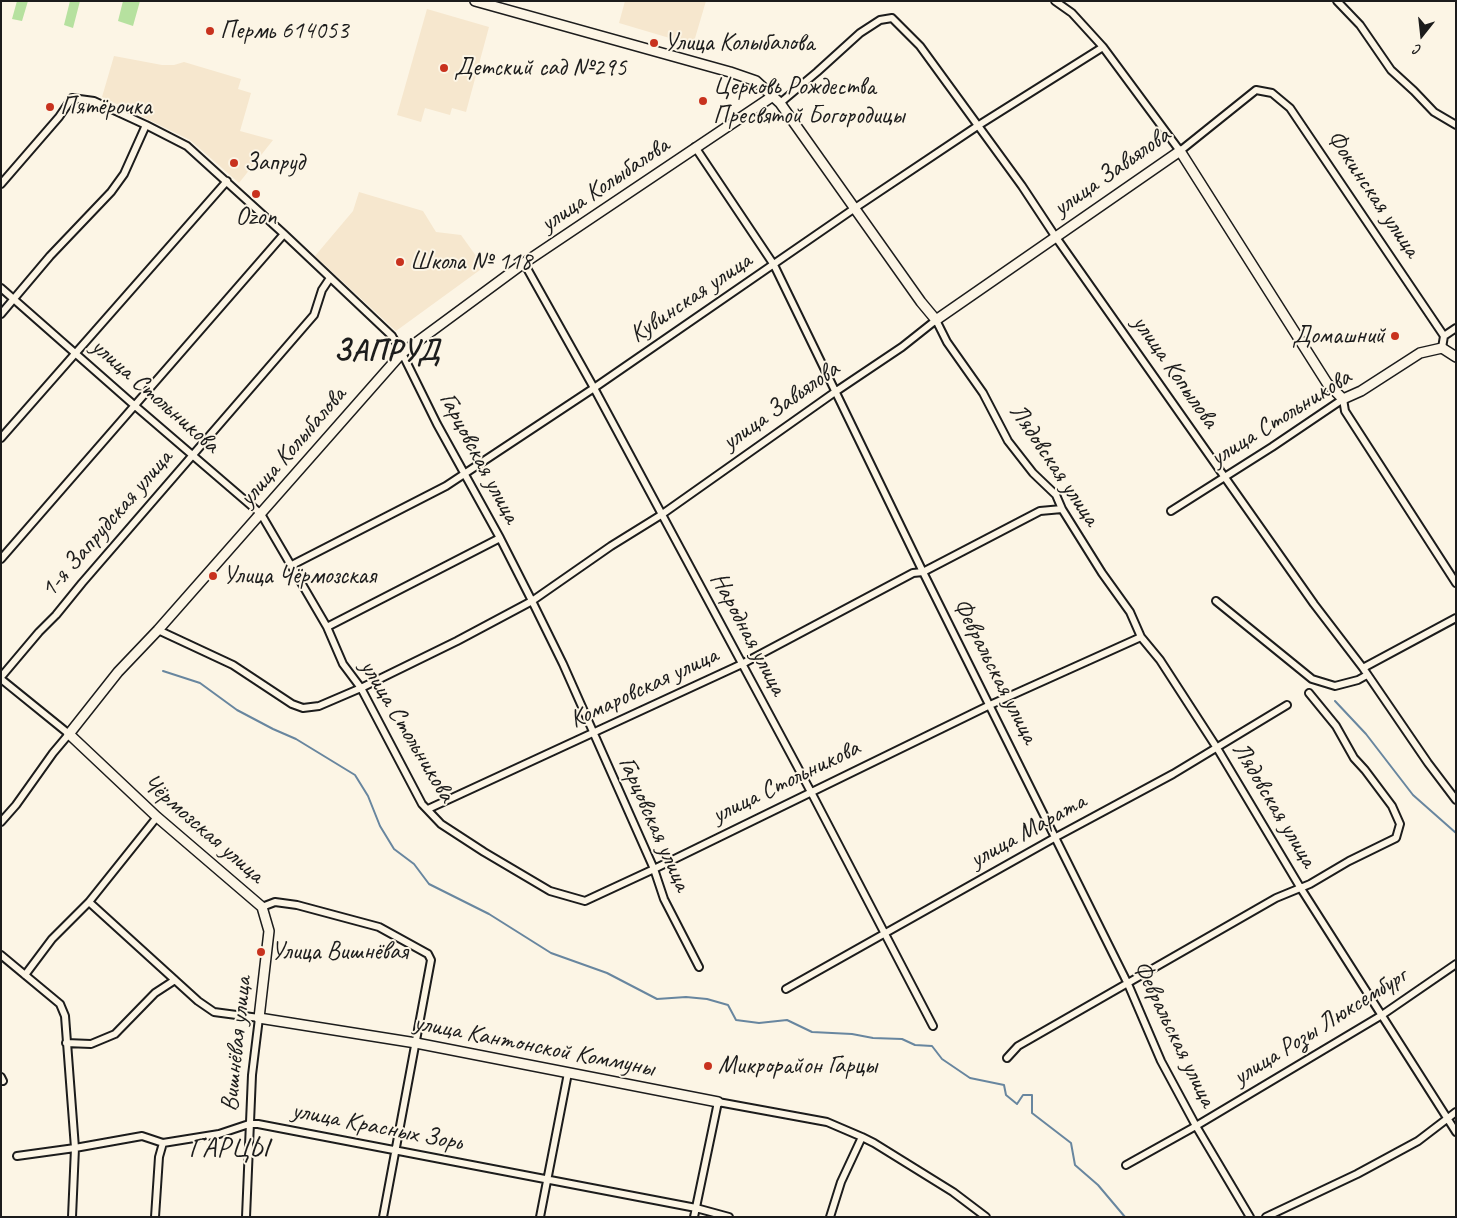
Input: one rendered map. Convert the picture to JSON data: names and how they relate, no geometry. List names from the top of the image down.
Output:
{
  "streets": {
    "street": [
      "улица Завьялова",
      "улица Колыбалова",
      "Фокинская улица",
      "Кувинская улица",
      "улица Копылова",
      "улица Стольникова",
      "Гарцовская улица",
      "Лядовская улица",
      "1-я Запрудская улица",
      "Народная улица",
      "Февральская улица",
      "Комаровская улица",
      "Чёрмозская улица",
      "улица Марата",
      "улица Розы Люксембург",
      "Вишнёвая улица",
      "улица Кантонской Коммуны",
      "улица Красных Зорь"
    ]
  },
  "crossings": [
    ["улица Завьялова", "улица Колыбалова"],
    ["улица Завьялова", "Фокинская улица"],
    ["улица Завьялова", "улица Копылова"],
    ["улица Завьялова", "улица Стольникова"],
    ["улица Завьялова", "Гарцовская улица"],
    ["улица Завьялова", "Лядовская улица"],
    ["улица Завьялова", "Народная улица"],
    ["улица Завьялова", "Февральская улица"],
    ["улица Колыбалова", "улица Стольникова"],
    ["улица Колыбалова", "Гарцовская улица"],
    ["улица Колыбалова", "Лядовская улица"],
    ["улица Колыбалова", "Народная улица"],
    ["улица Колыбалова", "Февральская улица"],
    ["улица Колыбалова", "Чёрмозская улица"],
    ["Кувинская улица", "улица Копылова"],
    ["Кувинская улица", "улица Стольникова"],
    ["Кувинская улица", "Гарцовская улица"],
    ["Кувинская улица", "Лядовская улица"],
    ["Кувинская улица", "Народная улица"],
    ["Кувинская улица", "Февральская улица"],
    ["улица Копылова", "улица Стольникова"],
    ["улица Копылова", "Лядовская улица"],
    ["улица Стольникова", "Гарцовская улица"],
    ["улица Стольникова", "Лядовская улица"],
    ["улица Стольникова", "1-я Запрудская улица"],
    ["улица Стольникова", "Народная улица"],
    ["улица Стольникова", "Февральская улица"],
    ["улица Стольникова", "Комаровская улица"],
    ["Гарцовская улица", "1-я Запрудская улица"],
    ["Гарцовская улица", "Комаровская улица"],
    ["Лядовская улица", "Комаровская улица"],
    ["Лядовская улица", "улица Марата"],
    ["Лядовская улица", "улица Розы Люксембург"],
    ["1-я Запрудская улица", "Чёрмозская улица"],
    ["Народная улица", "Комаровская улица"],
    ["Народная улица", "улица Марата"],
    ["Февральская улица", "Комаровская улица"],
    ["Февральская улица", "улица Марата"],
    ["Февральская улица", "улица Розы Люксембург"],
    ["Чёрмозская улица", "Вишнёвая улица"],
    ["Чёрмозская улица", "улица Кантонской Коммуны"],
    ["Вишнёвая улица", "улица Кантонской Коммуны"],
    ["Вишнёвая улица", "улица Красных Зорь"]
  ],
  "districts": ["ЗАПРУД", "ГАРЦЫ"],
  "places": [
    "Пермь 614053",
    "Улица Колыбалова",
    "Детский сад №295",
    "Церковь Рождества Пресвятой Богородицы",
    "Пятёрочка",
    "Запруд",
    "Ozon",
    "Школа № 118",
    "Домашний",
    "Улица Чёрмозская",
    "Улица Вишнёвая",
    "Микрорайон Гарцы"
  ],
  "north": "bottom"
}
